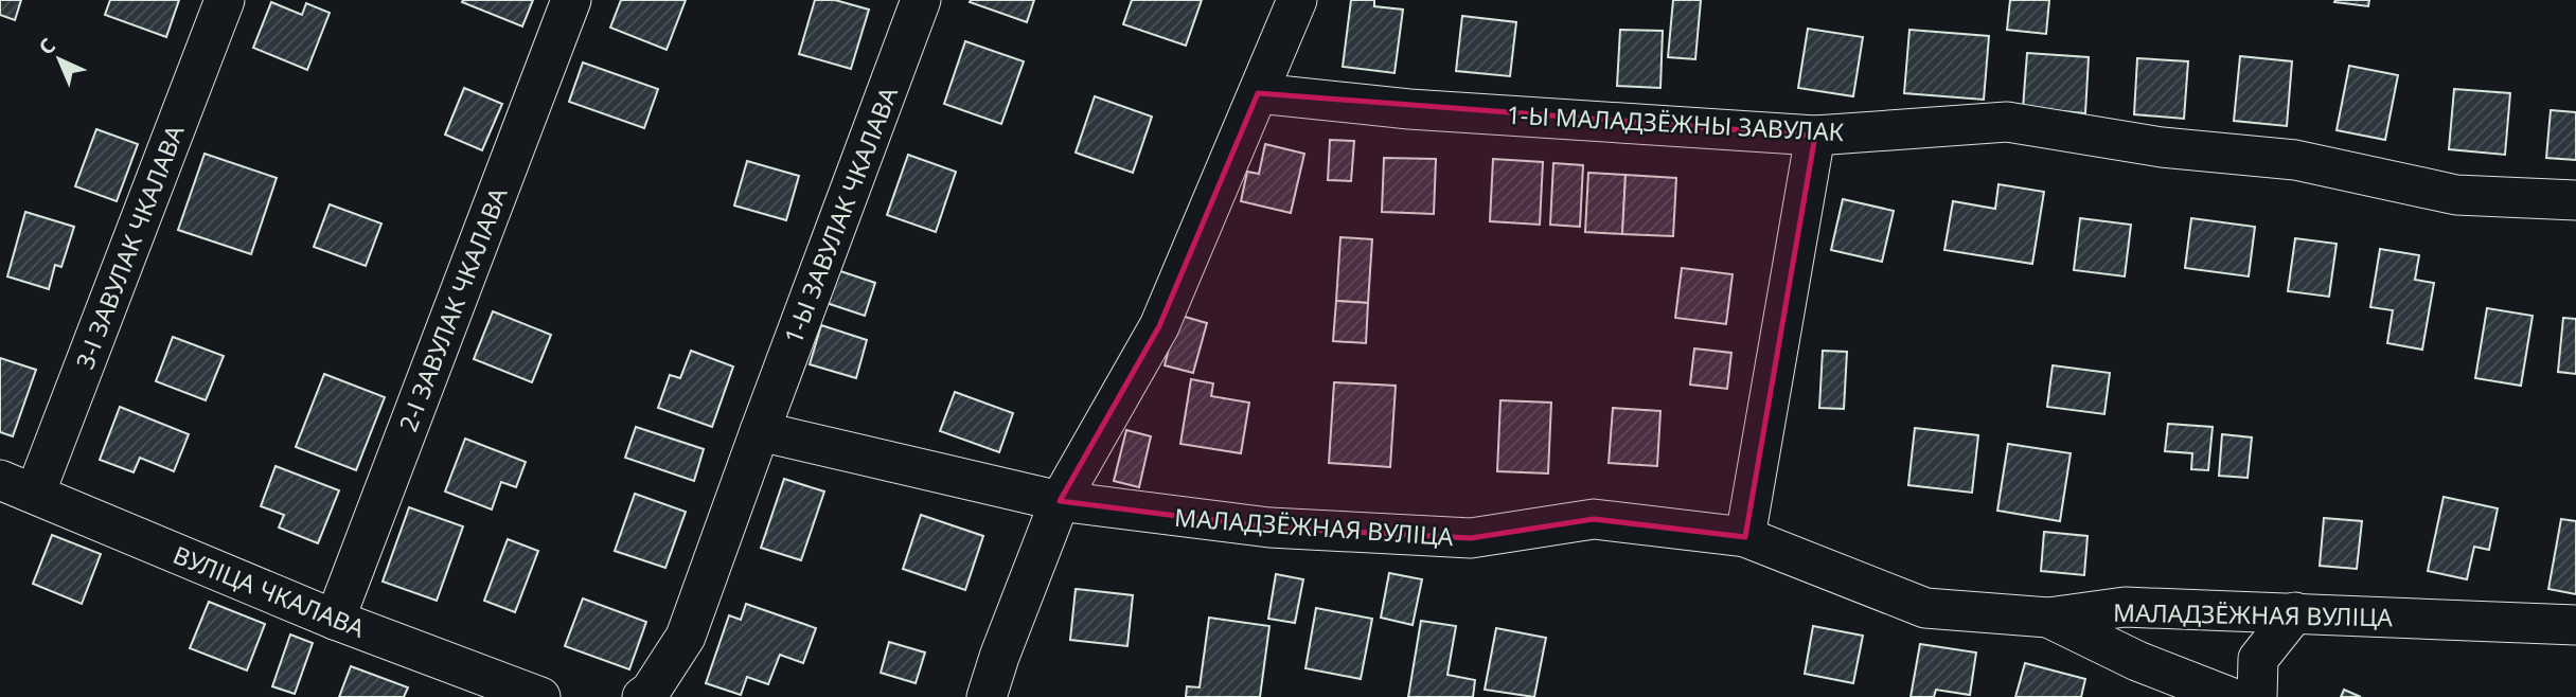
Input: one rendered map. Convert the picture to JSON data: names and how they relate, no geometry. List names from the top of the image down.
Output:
{
  "streets": {
    "street": [
      "1-Ы МАЛАДЗЁЖНЫ ЗАВУЛАК",
      "1-Ы ЗАВУЛАК ЧКАЛАВА",
      "3-І ЗАВУЛАК ЧКАЛАВА",
      "2-І ЗАВУЛАК ЧКАЛАВА",
      "МАЛАДЗЁЖНАЯ ВУЛІЦА",
      "ВУЛІЦА ЧКАЛАВА"
    ]
  },
  "crossings": [
    ["1-Ы ЗАВУЛАК ЧКАЛАВА", "МАЛАДЗЁЖНАЯ ВУЛІЦА"],
    ["3-І ЗАВУЛАК ЧКАЛАВА", "ВУЛІЦА ЧКАЛАВА"],
    ["2-І ЗАВУЛАК ЧКАЛАВА", "ВУЛІЦА ЧКАЛАВА"]
  ],
  "north": "top left"
}
